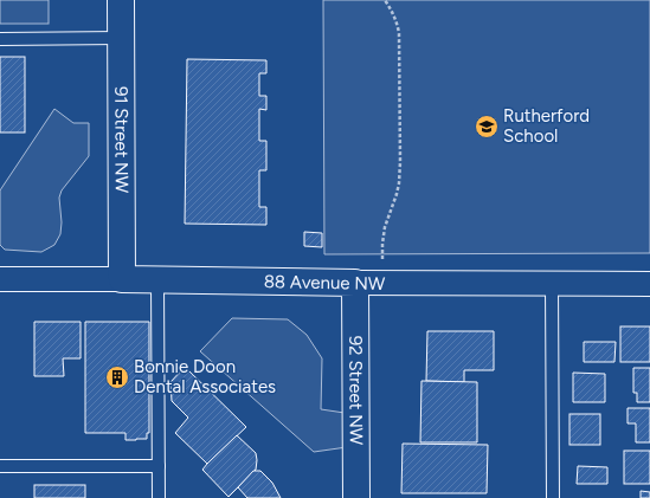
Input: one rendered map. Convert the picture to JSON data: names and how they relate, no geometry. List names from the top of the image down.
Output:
{
  "streets": {
    "street": ["91 Street NW", "88 Avenue NW", "92 Street NW"]
  },
  "crossings": [
    ["91 Street NW", "88 Avenue NW"],
    ["88 Avenue NW", "92 Street NW"]
  ],
  "places": {
    "school or university": ["Rutherford School"],
    "building": ["Bonnie Doon Dental Associates"]
  }
}
